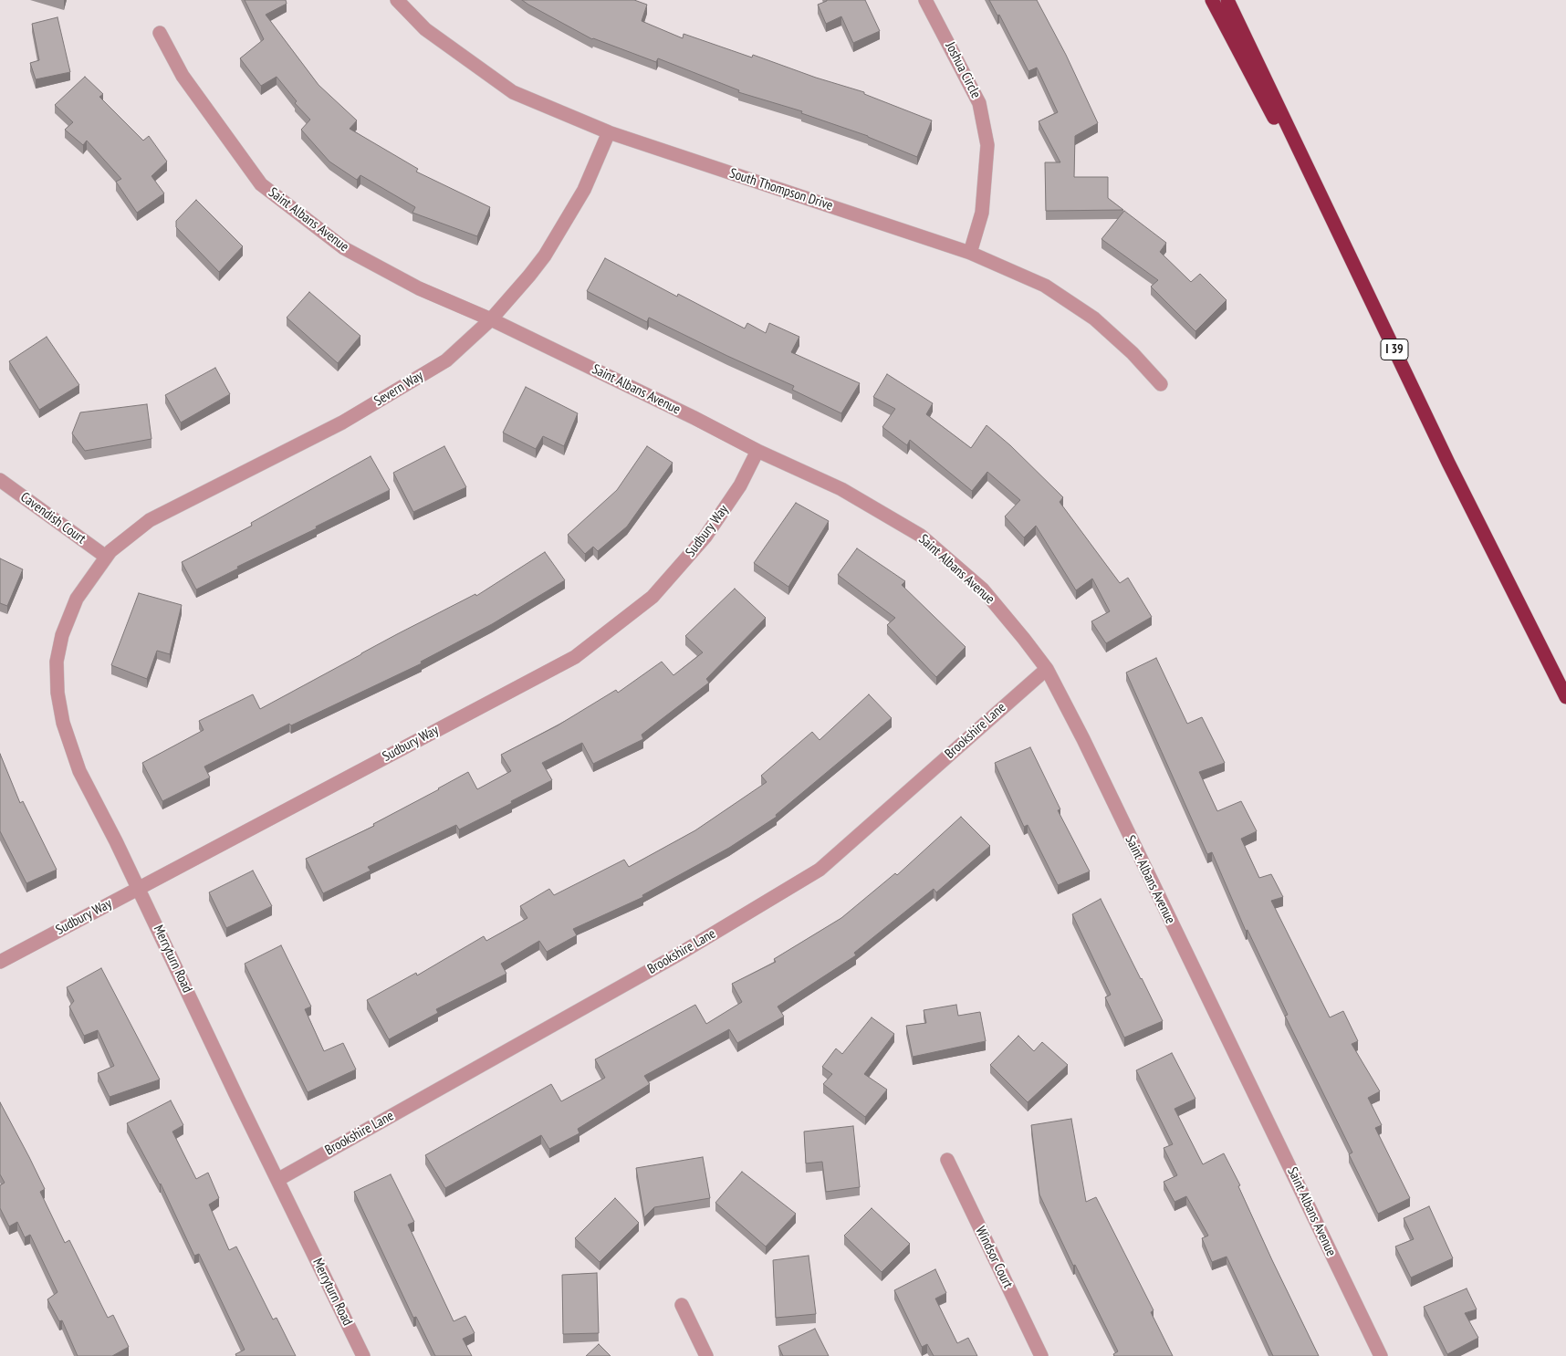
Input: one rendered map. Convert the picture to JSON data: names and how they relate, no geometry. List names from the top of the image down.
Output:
{
  "streets": {
    "highway": ["I 39"],
    "street": [
      "Joshua Circle",
      "South Thompson Drive",
      "Saint Albans Avenue",
      "Severn Way",
      "Cavendish Court",
      "Sudbury Way",
      "Brookshire Lane",
      "Merryturn Road",
      "Windsor Court"
    ]
  },
  "crossings": [
    ["Joshua Circle", "South Thompson Drive"],
    ["South Thompson Drive", "Severn Way"],
    ["Saint Albans Avenue", "Severn Way"],
    ["Saint Albans Avenue", "Sudbury Way"],
    ["Saint Albans Avenue", "Brookshire Lane"],
    ["Severn Way", "Cavendish Court"],
    ["Severn Way", "Merryturn Road"],
    ["Cavendish Court", "Merryturn Road"],
    ["Sudbury Way", "Merryturn Road"],
    ["Brookshire Lane", "Merryturn Road"]
  ]
}
